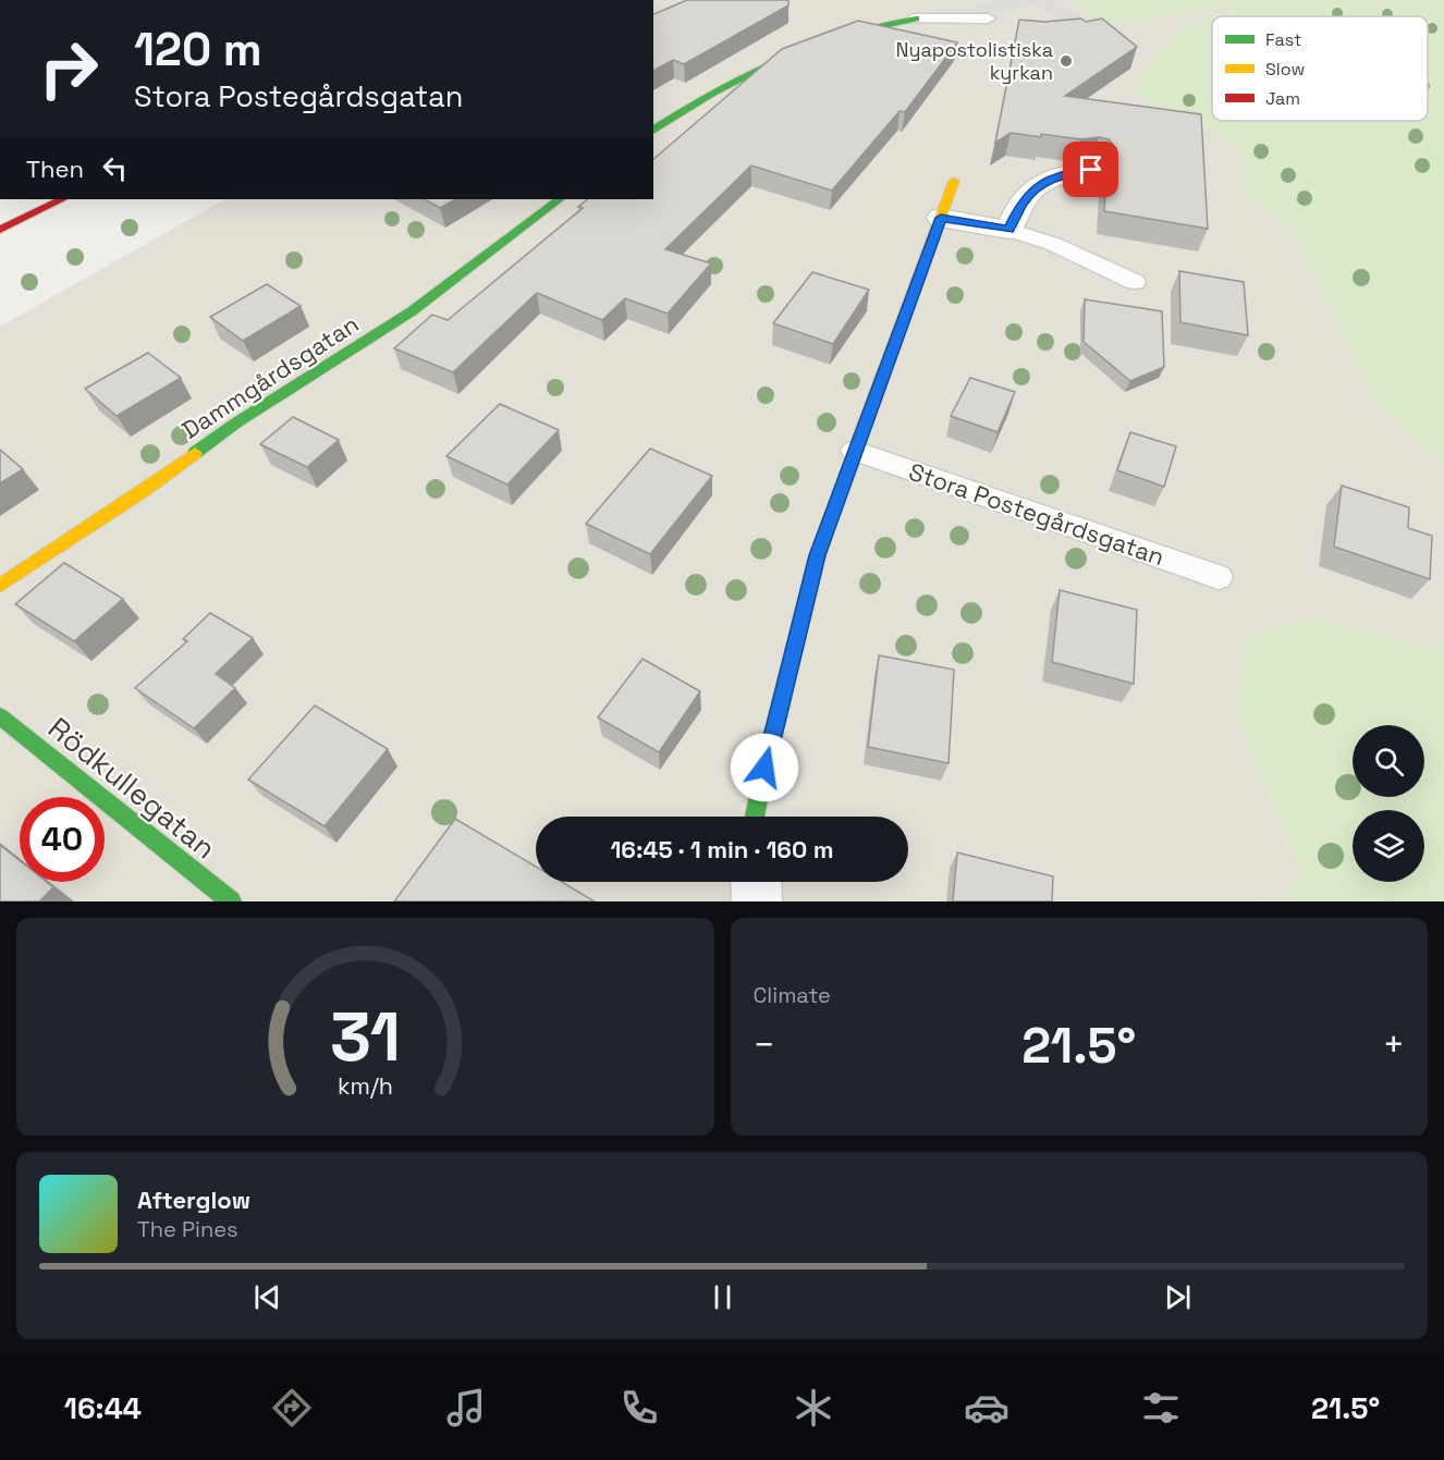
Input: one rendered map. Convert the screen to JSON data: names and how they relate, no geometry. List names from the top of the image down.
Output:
{
  "streets": {
    "main road": ["Dammgårdsgatan", "Rödkullegatan"],
    "lane": ["Stora Postegårdsgatan"]
  },
  "places": ["Nyapostolistiska kyrkan"],
  "legend": ["Fast", "Slow", "Jam"],
  "page": {
    "turn": ["120 m", "Stora Postegårdsgatan"],
    "then": "Then",
    "limit": "40",
    "trip": "16:45 · 1 min · 160 m",
    "tile": "Climate",
    "heat": ["−", "21.5°", "+"],
    "song": ["Afterglow", "The Pines"],
    "tabs": ["16:44", "21.5°"],
    "gauge": ["31", "km/h"]
  }
}
